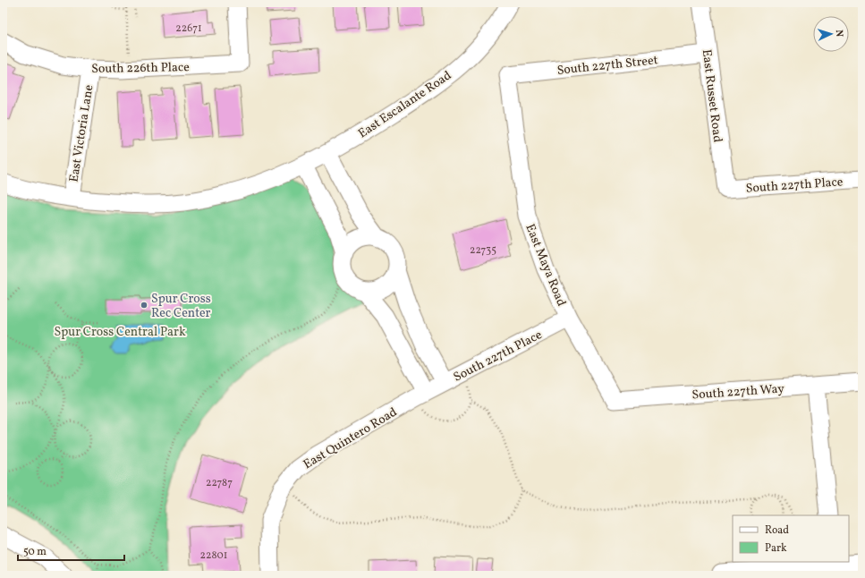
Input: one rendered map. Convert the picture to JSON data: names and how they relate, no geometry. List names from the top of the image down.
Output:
{
  "streets": {
    "street": [
      "South 227th Street",
      "South 226th Place",
      "East Russet Road",
      "East Escalante Road",
      "East Victoria Lane",
      "South 227th Place",
      "East Maya Road",
      "South 227th Way",
      "East Quintero Road"
    ]
  },
  "crossings": [
    ["South 227th Street", "East Russet Road"],
    ["South 227th Street", "East Maya Road"],
    ["South 226th Place", "East Victoria Lane"],
    ["East Russet Road", "South 227th Place"],
    ["East Escalante Road", "East Victoria Lane"],
    ["South 227th Place", "East Maya Road"],
    ["South 227th Place", "East Quintero Road"],
    ["East Maya Road", "South 227th Way"]
  ],
  "parks": ["Spur Cross Central Park"],
  "places": ["Spur Cross Rec Center"],
  "house_numbers": [
    "22671",
    "22735",
    "22787",
    "22801"
  ],
  "legend": ["Road", "Park"],
  "scale_bar": "50 m",
  "north": "right"
}
